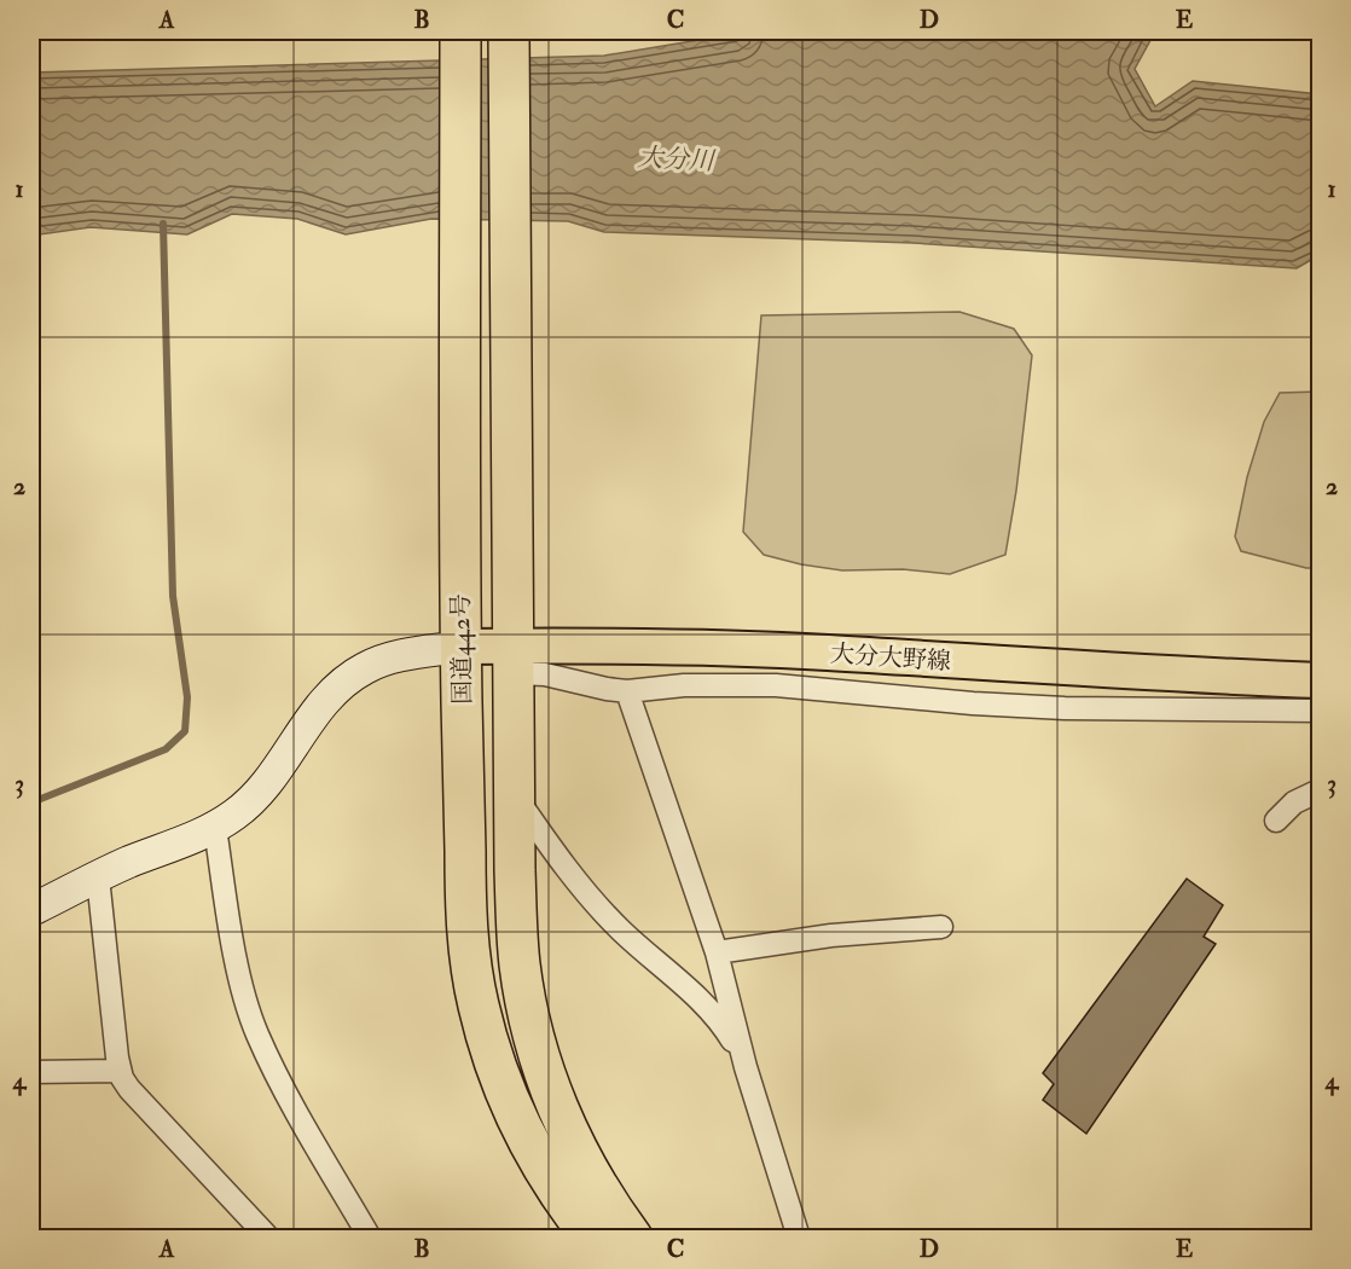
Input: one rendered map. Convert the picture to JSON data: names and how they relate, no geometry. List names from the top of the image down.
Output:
{
  "streets": {
    "highway": ["国道442号"],
    "main road": ["大分大野線"]
  },
  "crossings": [
    ["国道442号", "大分大野線"]
  ],
  "water": ["大分川"],
  "grid": {
    "columns": [
      "A",
      "B",
      "C",
      "D",
      "E"
    ],
    "rows": [
      "1",
      "2",
      "3",
      "4"
    ]
  }
}
